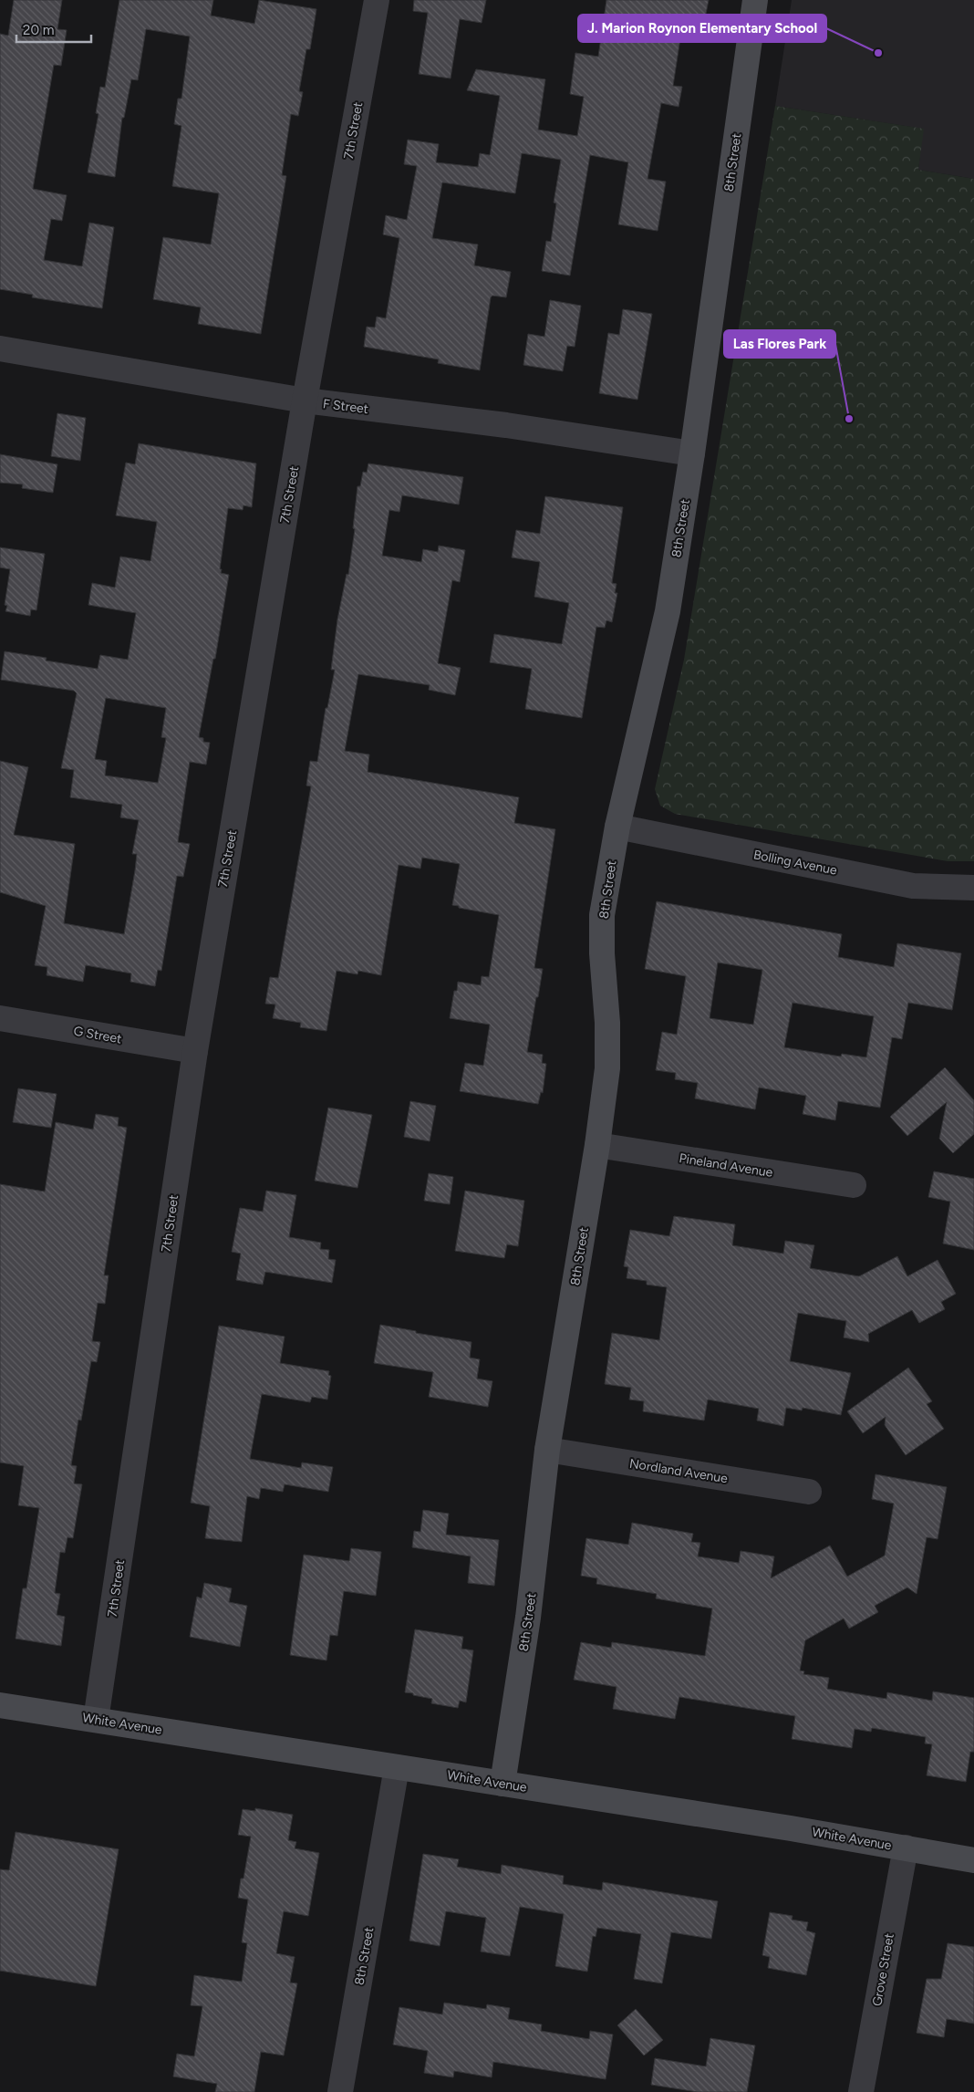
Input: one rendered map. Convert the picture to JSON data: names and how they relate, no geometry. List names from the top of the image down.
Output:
{
  "streets": {
    "street": [
      "7th Street",
      "8th Street",
      "F Street",
      "Bolling Avenue",
      "G Street",
      "Pineland Avenue",
      "Nordland Avenue",
      "White Avenue",
      "Grove Street"
    ]
  },
  "crossings": [
    ["7th Street", "F Street"],
    ["7th Street", "G Street"],
    ["7th Street", "White Avenue"],
    ["8th Street", "F Street"],
    ["8th Street", "Bolling Avenue"],
    ["8th Street", "Pineland Avenue"],
    ["8th Street", "Nordland Avenue"],
    ["8th Street", "White Avenue"],
    ["White Avenue", "Grove Street"]
  ],
  "places": ["J. Marion Roynon Elementary School", "Las Flores Park"],
  "scale_bar": "20 m"
}
